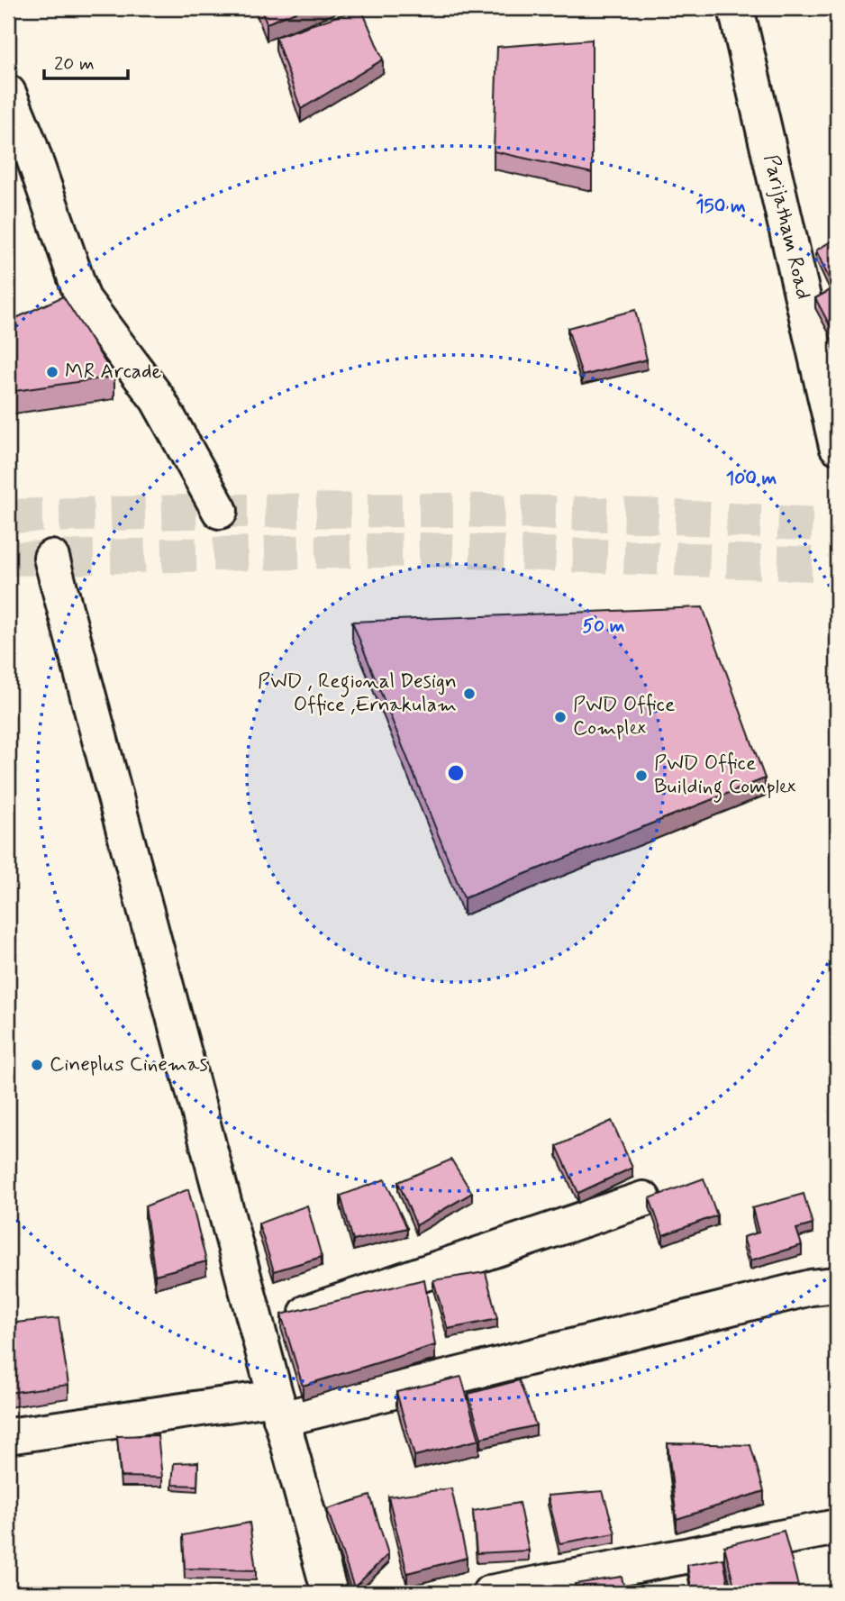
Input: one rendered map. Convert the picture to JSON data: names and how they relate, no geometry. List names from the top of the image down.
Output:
{
  "streets": {
    "street": ["Parijatham Road"]
  },
  "places": [
    "MR Arcade",
    "PWD , Regional Design Office ,Ernakulam",
    "PWD Office Complex",
    "PWD Office Building Complex",
    "Cineplus Cinemas"
  ],
  "scale_bar": "20 m",
  "rings": ["150 m", "100 m", "50 m"]
}
